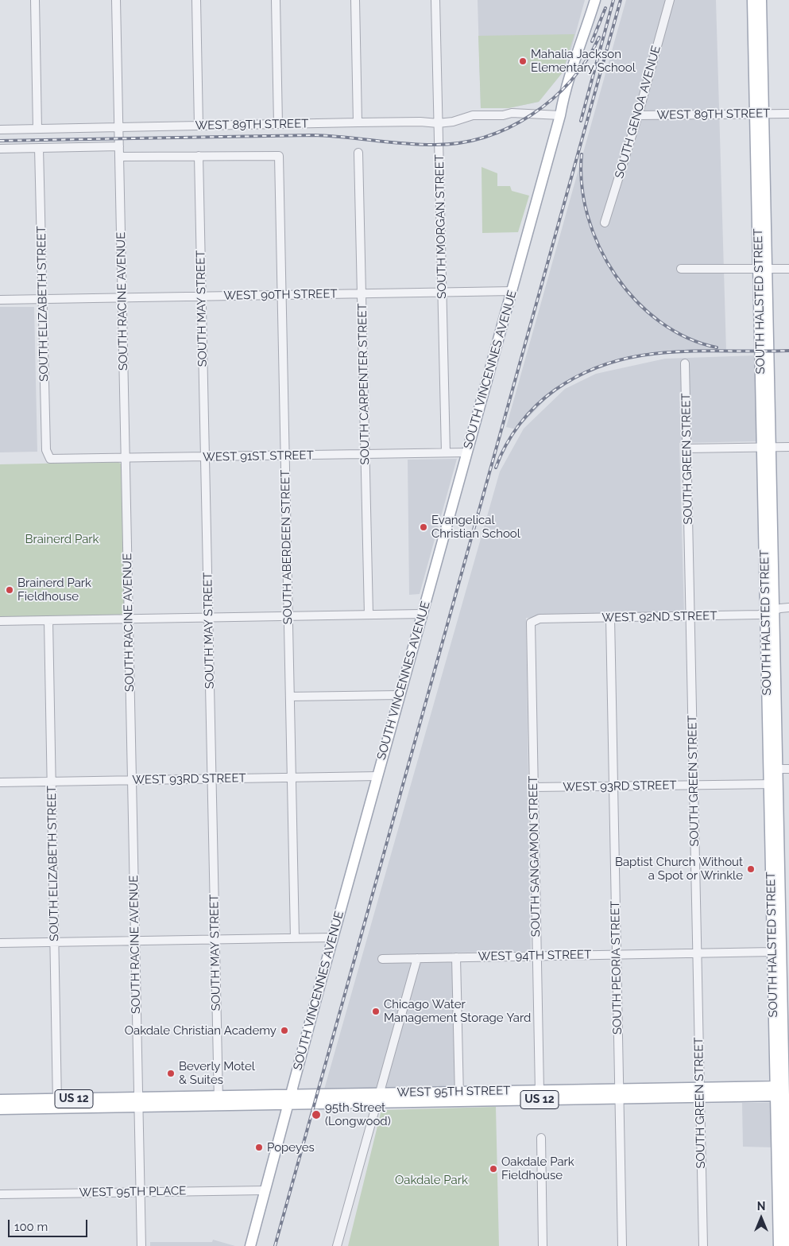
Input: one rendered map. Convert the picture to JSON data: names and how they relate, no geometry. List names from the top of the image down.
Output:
{
  "streets": {
    "main road": [
      "SOUTH HALSTED STREET",
      "SOUTH VINCENNES AVENUE",
      "WEST 95TH STREET",
      "US 12"
    ],
    "street": [
      "SOUTH GENOA AVENUE",
      "WEST 89TH STREET",
      "SOUTH MORGAN STREET",
      "WEST 90TH STREET",
      "SOUTH RACINE AVENUE",
      "SOUTH ELIZABETH STREET",
      "SOUTH MAY STREET",
      "SOUTH CARPENTER STREET",
      "WEST 91ST STREET",
      "SOUTH GREEN STREET",
      "SOUTH ABERDEEN STREET",
      "WEST 92ND STREET",
      "WEST 93RD STREET",
      "SOUTH SANGAMON STREET",
      "WEST 94TH STREET",
      "SOUTH PEORIA STREET",
      "WEST 95TH PLACE"
    ]
  },
  "crossings": [
    ["SOUTH GENOA AVENUE", "WEST 89TH STREET"],
    ["WEST 89TH STREET", "SOUTH MORGAN STREET"],
    ["WEST 89TH STREET", "SOUTH RACINE AVENUE"],
    ["WEST 89TH STREET", "SOUTH HALSTED STREET"],
    ["WEST 89TH STREET", "SOUTH VINCENNES AVENUE"],
    ["SOUTH MORGAN STREET", "WEST 90TH STREET"],
    ["SOUTH MORGAN STREET", "WEST 91ST STREET"],
    ["WEST 90TH STREET", "SOUTH RACINE AVENUE"],
    ["WEST 90TH STREET", "SOUTH ELIZABETH STREET"],
    ["WEST 90TH STREET", "SOUTH MAY STREET"],
    ["WEST 90TH STREET", "SOUTH VINCENNES AVENUE"],
    ["WEST 90TH STREET", "SOUTH CARPENTER STREET"],
    ["WEST 90TH STREET", "SOUTH ABERDEEN STREET"],
    ["SOUTH RACINE AVENUE", "WEST 91ST STREET"],
    ["SOUTH RACINE AVENUE", "WEST 93RD STREET"],
    ["SOUTH RACINE AVENUE", "WEST 95TH STREET"],
    ["SOUTH RACINE AVENUE", "WEST 95TH PLACE"],
    ["SOUTH HALSTED STREET", "WEST 92ND STREET"],
    ["SOUTH HALSTED STREET", "WEST 93RD STREET"],
    ["SOUTH HALSTED STREET", "WEST 94TH STREET"],
    ["SOUTH HALSTED STREET", "WEST 95TH STREET"],
    ["SOUTH ELIZABETH STREET", "WEST 91ST STREET"],
    ["SOUTH ELIZABETH STREET", "WEST 93RD STREET"],
    ["SOUTH ELIZABETH STREET", "WEST 95TH STREET"],
    ["SOUTH MAY STREET", "WEST 91ST STREET"],
    ["SOUTH MAY STREET", "SOUTH ABERDEEN STREET"],
    ["SOUTH MAY STREET", "WEST 93RD STREET"],
    ["SOUTH MAY STREET", "WEST 95TH STREET"],
    ["SOUTH VINCENNES AVENUE", "WEST 91ST STREET"],
    ["SOUTH VINCENNES AVENUE", "WEST 93RD STREET"],
    ["SOUTH VINCENNES AVENUE", "WEST 95TH STREET"],
    ["SOUTH VINCENNES AVENUE", "WEST 95TH PLACE"],
    ["SOUTH CARPENTER STREET", "WEST 91ST STREET"],
    ["WEST 91ST STREET", "SOUTH ABERDEEN STREET"],
    ["SOUTH GREEN STREET", "WEST 92ND STREET"],
    ["SOUTH GREEN STREET", "WEST 93RD STREET"],
    ["SOUTH GREEN STREET", "WEST 94TH STREET"],
    ["SOUTH GREEN STREET", "WEST 95TH STREET"],
    ["SOUTH ABERDEEN STREET", "WEST 93RD STREET"],
    ["WEST 92ND STREET", "SOUTH SANGAMON STREET"],
    ["WEST 92ND STREET", "SOUTH PEORIA STREET"],
    ["WEST 93RD STREET", "SOUTH SANGAMON STREET"],
    ["WEST 93RD STREET", "SOUTH PEORIA STREET"],
    ["SOUTH SANGAMON STREET", "WEST 94TH STREET"],
    ["SOUTH SANGAMON STREET", "WEST 95TH STREET"],
    ["WEST 94TH STREET", "SOUTH PEORIA STREET"],
    ["SOUTH PEORIA STREET", "WEST 95TH STREET"]
  ],
  "parks": ["Brainerd Park", "Oakdale Park"],
  "places": [
    "Mahalia Jackson Elementary School",
    "Evangelical Christian School",
    "Brainerd Park Fieldhouse",
    "Baptist Church Without a Spot or Wrinkle",
    "Chicago Water Management Storage Yard",
    "Oakdale Christian Academy",
    "Beverly Motel & Suites",
    "95th Street (Longwood)",
    "Popeyes",
    "Oakdale Park Fieldhouse"
  ],
  "scale_bar": "100 m",
  "north": "top"
}
